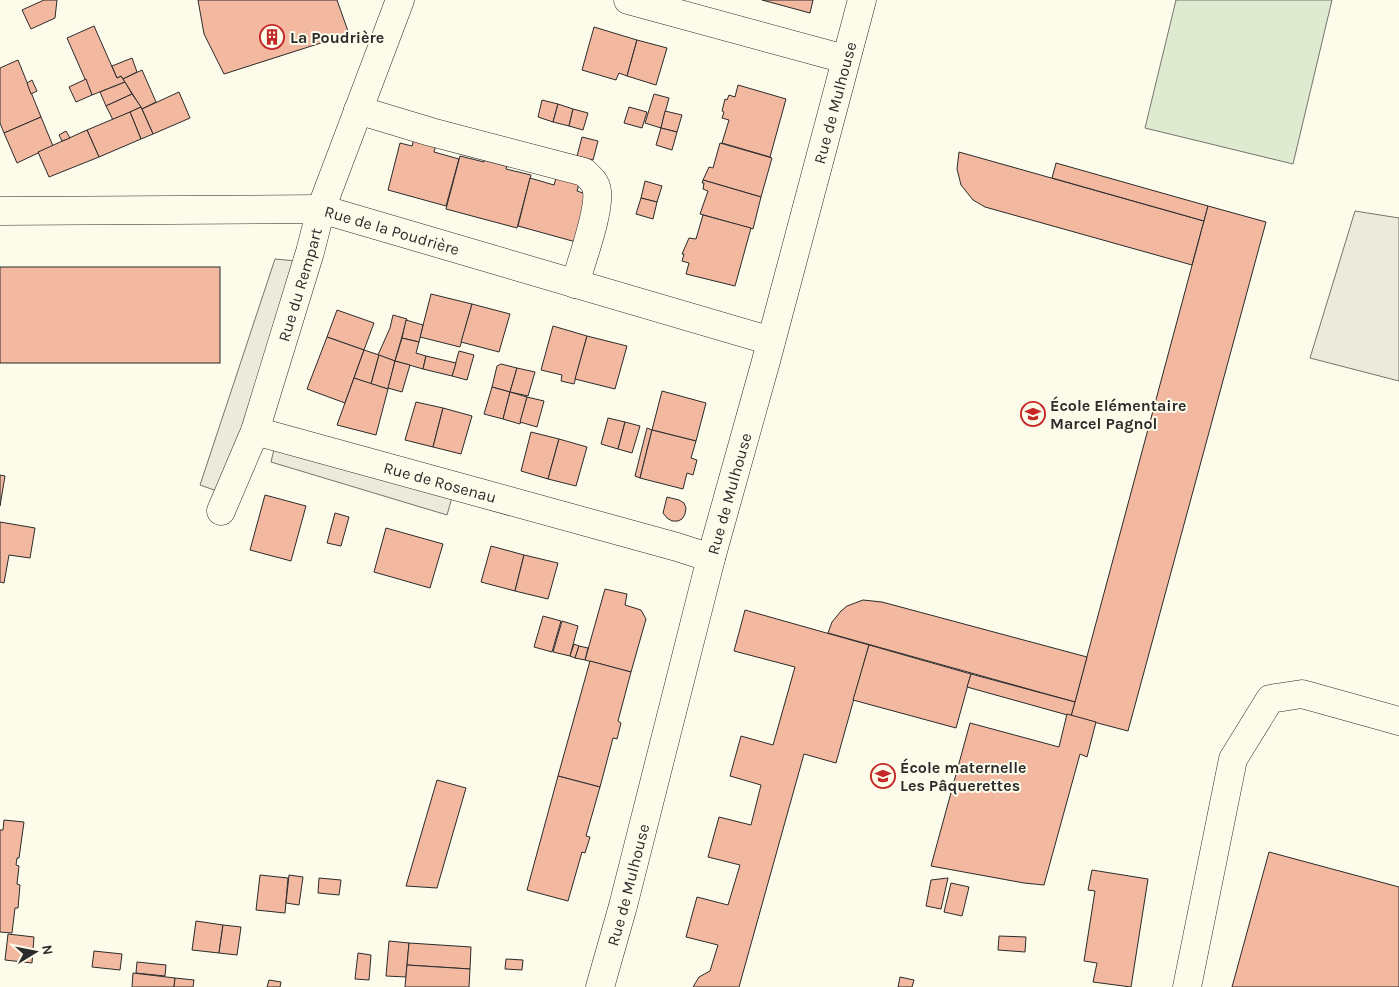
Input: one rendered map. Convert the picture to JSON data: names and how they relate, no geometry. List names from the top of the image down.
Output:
{
  "streets": {
    "street": [
      "Rue de Mulhouse",
      "Rue de la Poudrière",
      "Rue du Rempart",
      "Rue de Rosenau"
    ]
  },
  "crossings": [
    ["Rue de Mulhouse", "Rue de la Poudrière"],
    ["Rue de Mulhouse", "Rue de Rosenau"],
    ["Rue de la Poudrière", "Rue du Rempart"],
    ["Rue du Rempart", "Rue de Rosenau"]
  ],
  "places": {
    "building": ["La Poudrière"],
    "school or university": ["École Elémentaire Marcel Pagnol", "École maternelle Les Pâquerettes"]
  },
  "north": "right"
}
